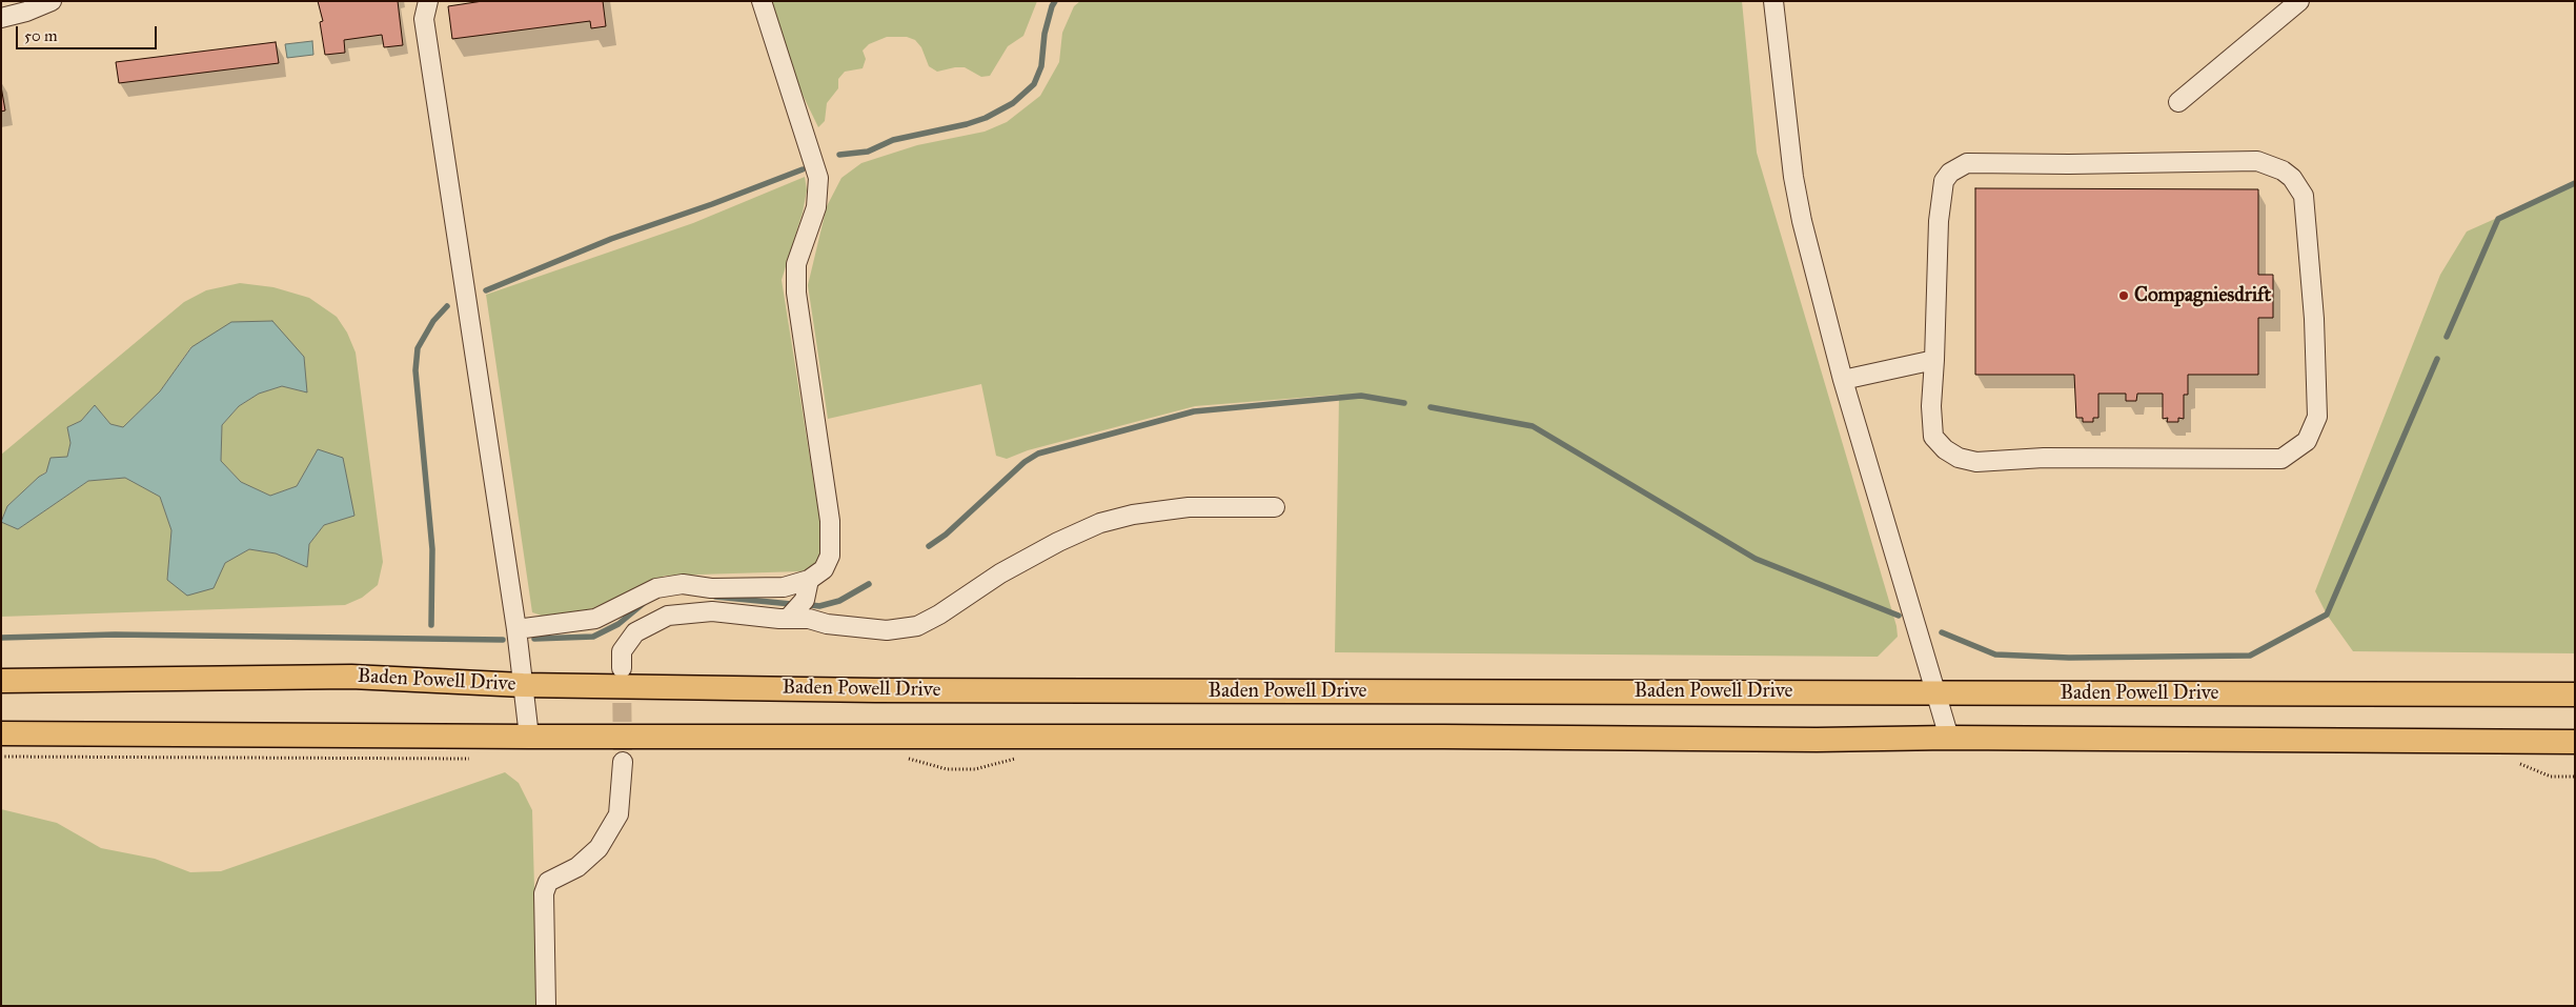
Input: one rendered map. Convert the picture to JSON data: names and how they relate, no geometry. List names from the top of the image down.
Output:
{
  "streets": {
    "main road": ["Baden Powell Drive"]
  },
  "places": ["Compagniesdrift"],
  "scale_bar": "50 m"
}
